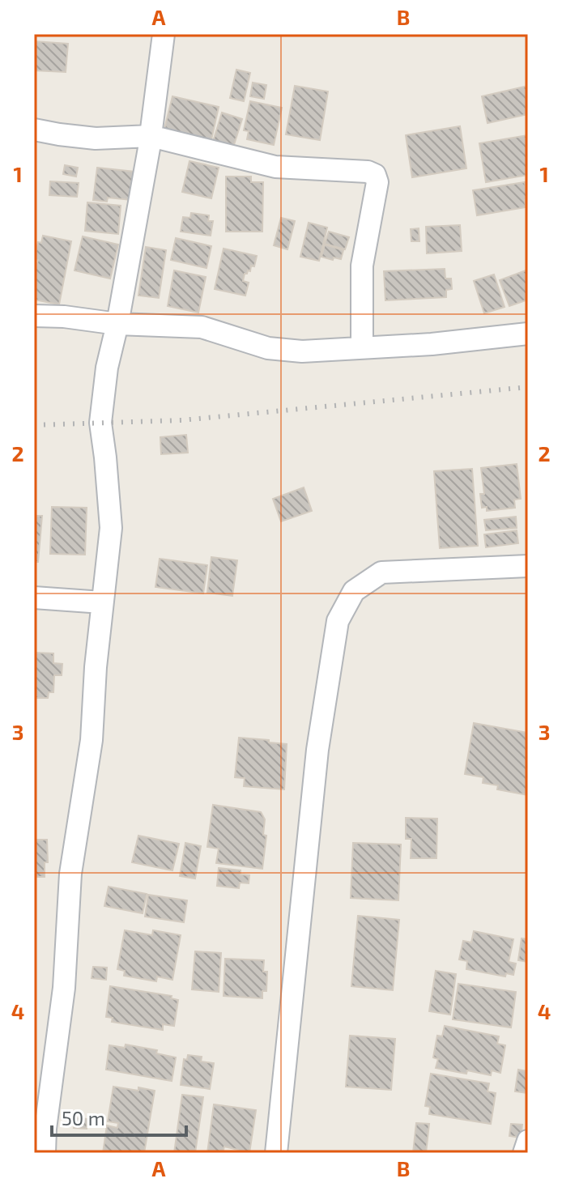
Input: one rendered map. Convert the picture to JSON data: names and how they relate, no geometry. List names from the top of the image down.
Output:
{
  "scale_bar": "50 m",
  "grid": {
    "columns": ["A", "B"],
    "rows": [
      "1",
      "2",
      "3",
      "4"
    ]
  }
}
